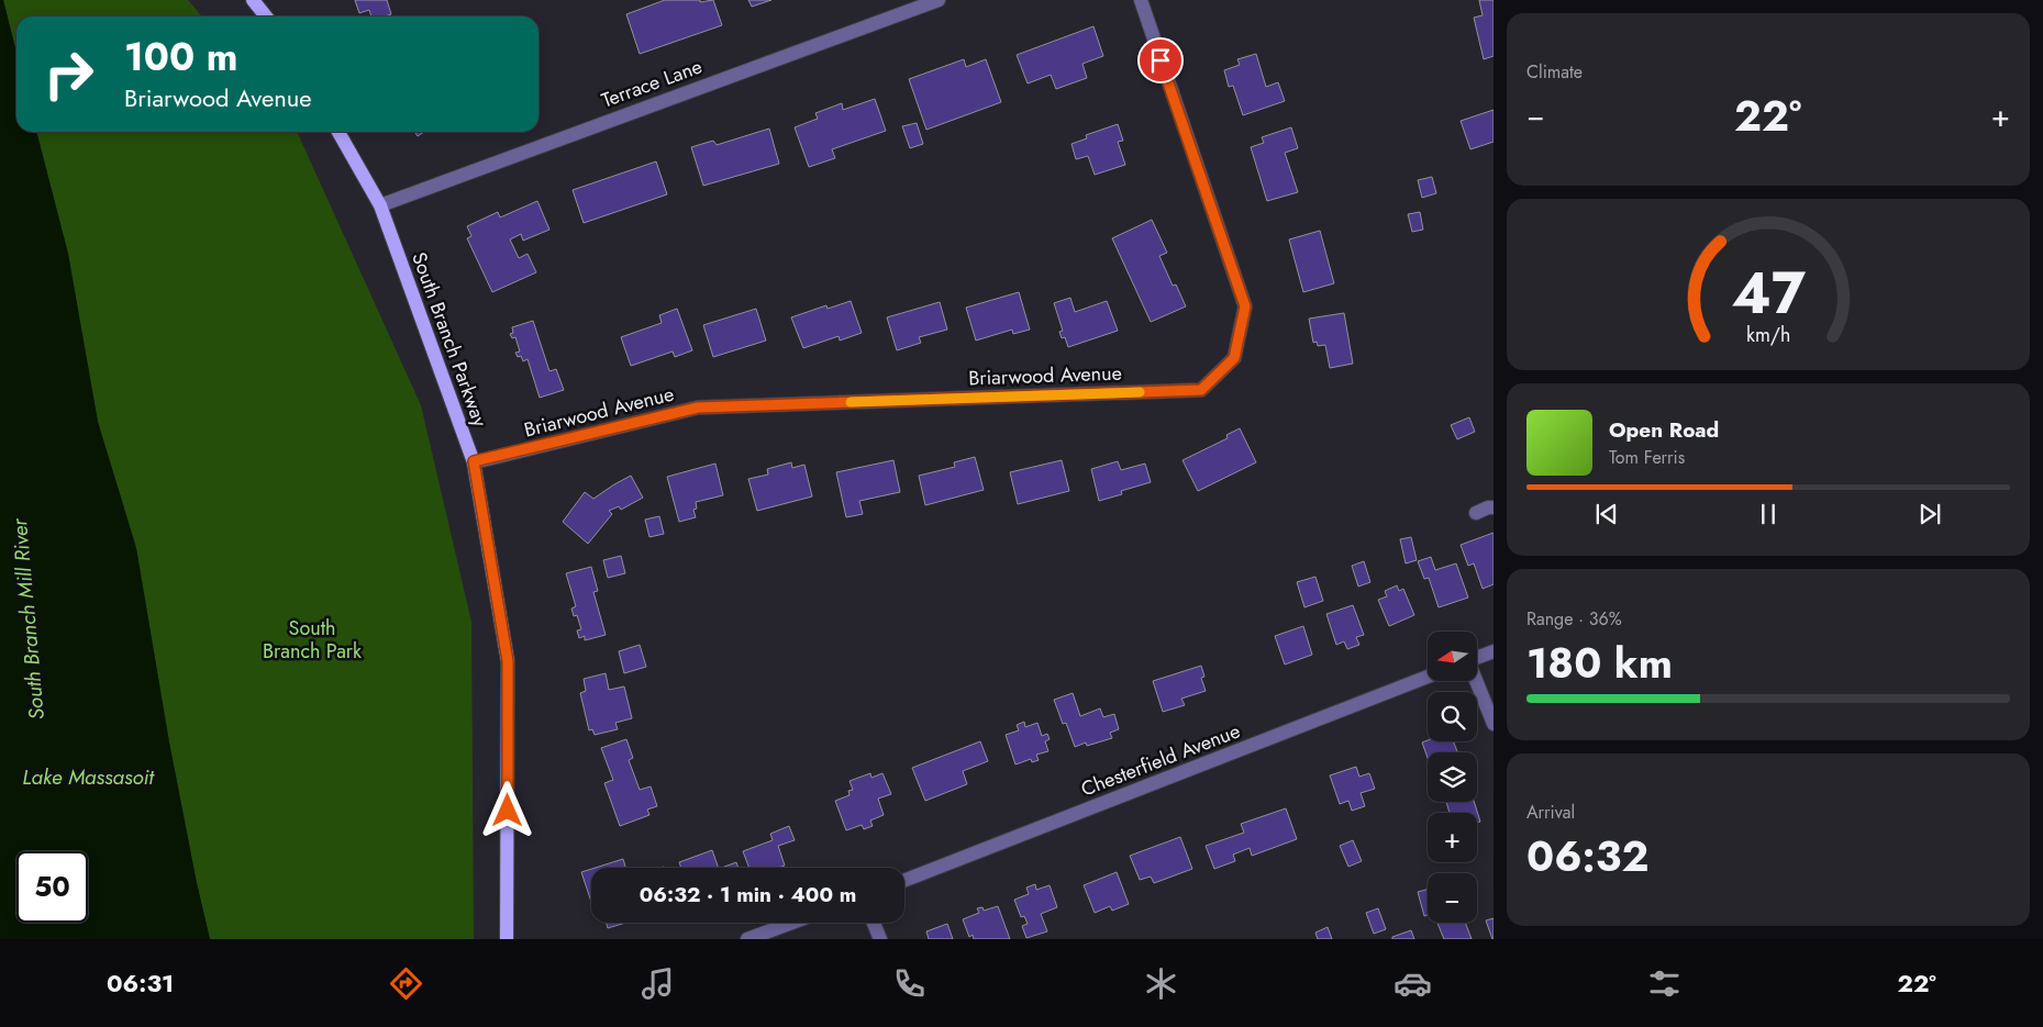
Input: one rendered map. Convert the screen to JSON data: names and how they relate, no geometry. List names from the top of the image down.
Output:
{
  "streets": {
    "main road": ["South Branch Parkway"],
    "street": ["Terrace Lane", "Briarwood Avenue", "Chesterfield Avenue"]
  },
  "crossings": [
    ["Terrace Lane", "South Branch Parkway"],
    ["South Branch Parkway", "Briarwood Avenue"]
  ],
  "water": ["South Branch Mill River", "Lake Massasoit"],
  "parks": ["South Branch Park"],
  "north": "left",
  "page": {
    "tile": [
      "Climate",
      ["Range · 36%", "180 km"],
      ["Arrival", "06:32"]
    ],
    "turn": ["100 m", "Briarwood Avenue"],
    "heat": ["−", "22°", "+"],
    "song": ["Open Road", "Tom Ferris"],
    "map_buttons": ["+", "−"],
    "limit": "50",
    "trip": "06:32 · 1 min · 400 m",
    "tabs": ["06:31", "22°"],
    "gauge": ["47", "km/h"]
  }
}
